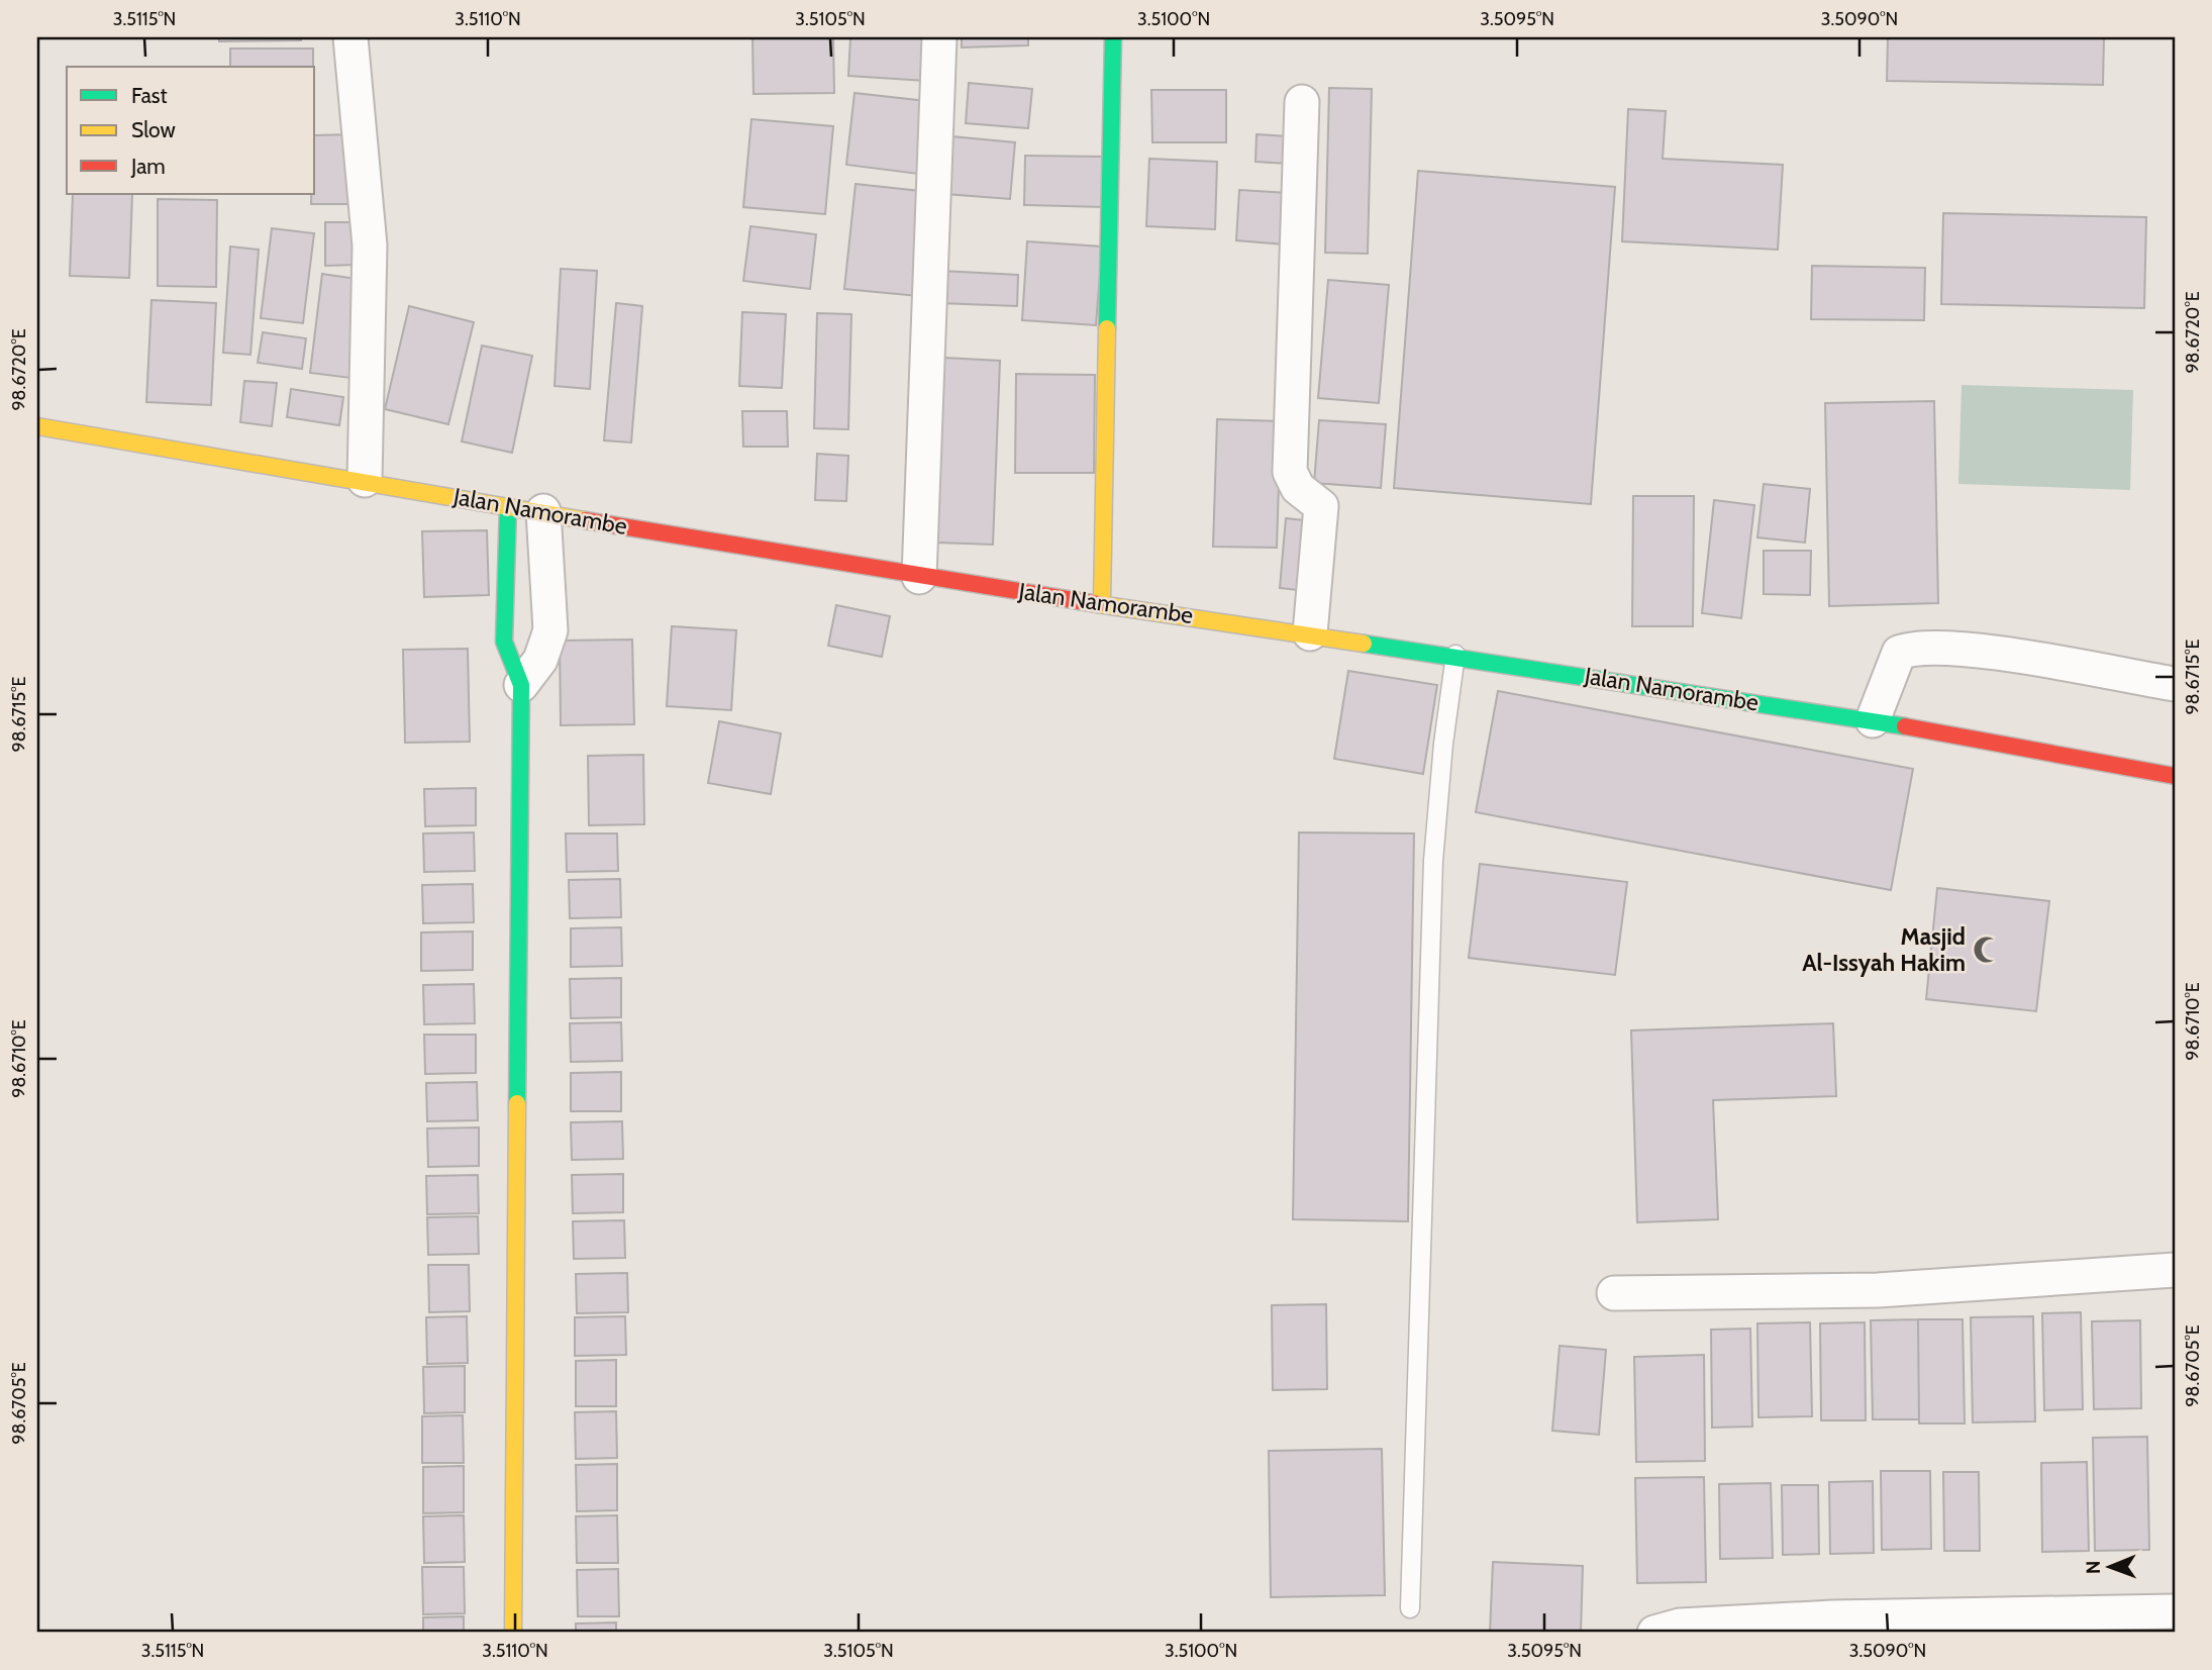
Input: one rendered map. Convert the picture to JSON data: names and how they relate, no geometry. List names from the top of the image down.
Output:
{
  "streets": {
    "main road": ["Jalan Namorambe"]
  },
  "places": {
    "mosque": ["Masjid Al-Issyah Hakim"]
  },
  "legend": ["Fast", "Slow", "Jam"],
  "north": "left",
  "coordinates": [
    "3.5115°N",
    "3.5110°N",
    "3.5105°N",
    "3.5100°N",
    "3.5095°N",
    "3.5090°N",
    "98.6720°E",
    "98.6715°E",
    "98.6710°E",
    "98.6705°E"
  ]
}
